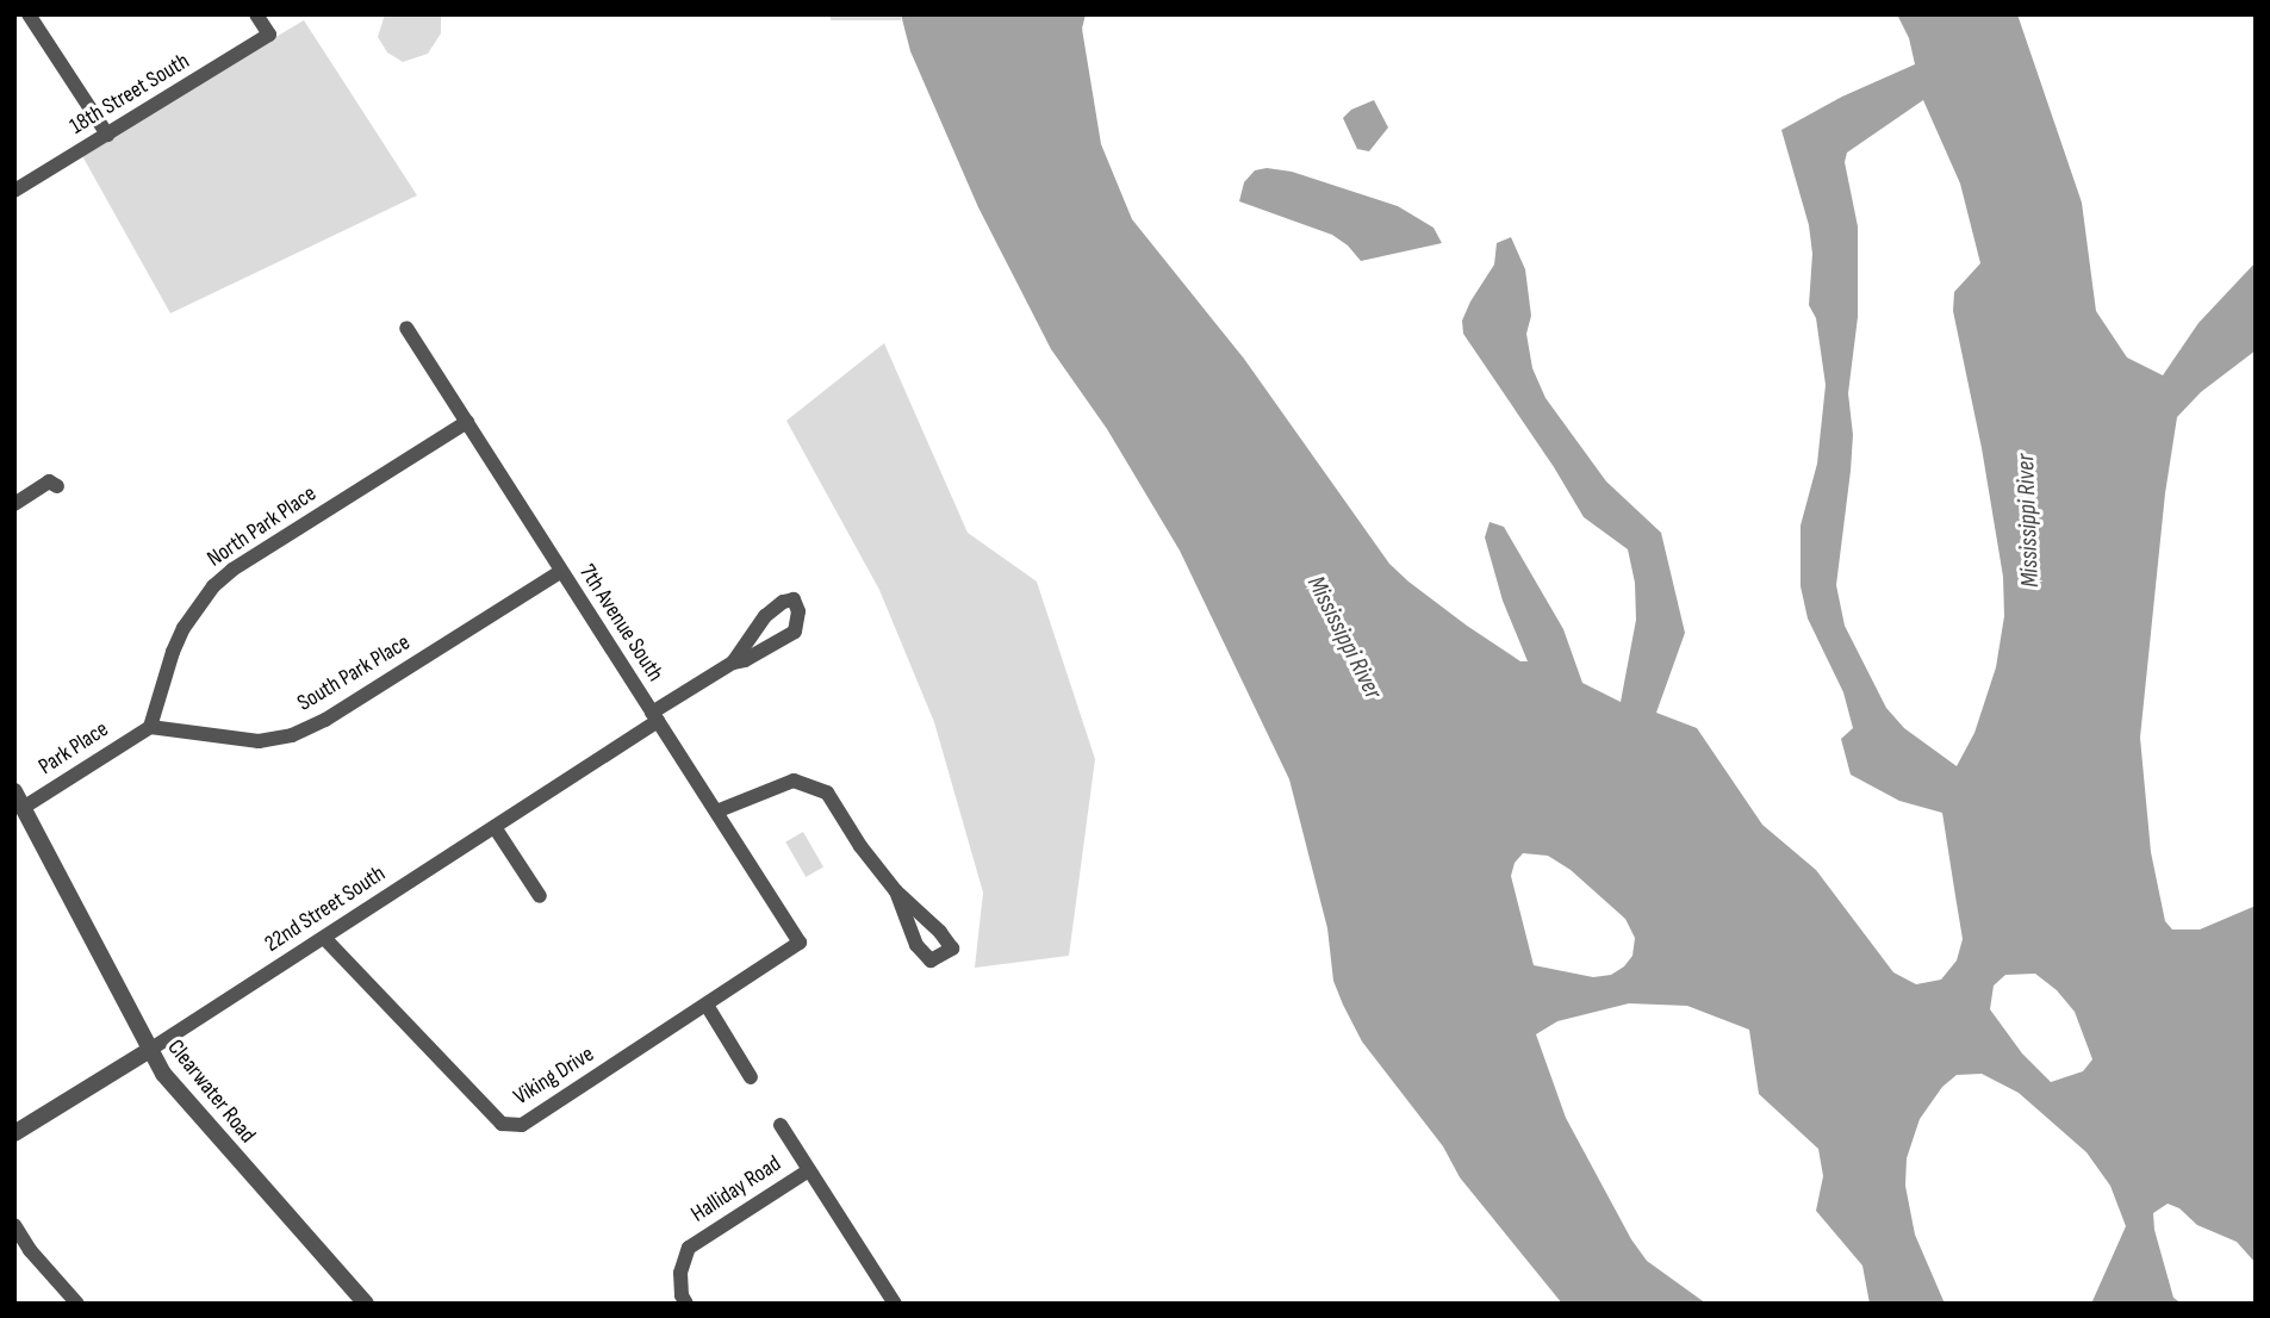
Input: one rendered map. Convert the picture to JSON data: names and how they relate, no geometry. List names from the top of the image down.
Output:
{
  "streets": {
    "street": [
      "18th Street South",
      "North Park Place",
      "7th Avenue South",
      "South Park Place",
      "Park Place",
      "22nd Street South",
      "Viking Drive",
      "Clearwater Road",
      "Halliday Road"
    ]
  },
  "crossings": [
    ["North Park Place", "7th Avenue South"],
    ["North Park Place", "South Park Place"],
    ["North Park Place", "Park Place"],
    ["7th Avenue South", "South Park Place"],
    ["7th Avenue South", "22nd Street South"],
    ["7th Avenue South", "Viking Drive"],
    ["South Park Place", "Park Place"],
    ["Park Place", "Clearwater Road"],
    ["22nd Street South", "Viking Drive"],
    ["22nd Street South", "Clearwater Road"]
  ],
  "water": ["Mississippi River"]
}
